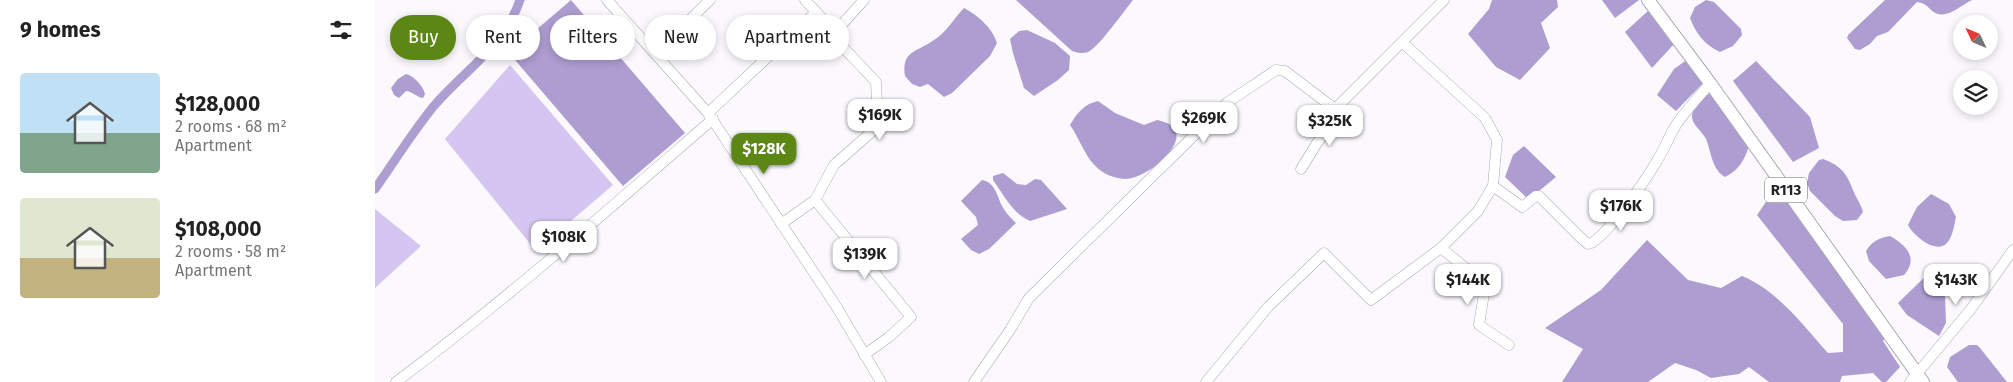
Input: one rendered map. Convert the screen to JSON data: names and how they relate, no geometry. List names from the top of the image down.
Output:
{
  "streets": {
    "main road": ["R113"]
  },
  "north": "top left",
  "page": {
    "heading": "9 homes",
    "chip": [
      "Buy",
      "Rent",
      "Filters",
      "New",
      "Apartment"
    ],
    "list": [
      {
        "name": "$128,000",
        "note": "2 rooms · 68 m² · Apartment"
      },
      {
        "name": "$108,000",
        "note": "2 rooms · 58 m² · Apartment"
      }
    ],
    "price": [
      "$169K",
      "$269K",
      "$325K",
      "$128K",
      "$176K",
      "$108K",
      "$139K",
      "$144K",
      "$143K"
    ]
  }
}
